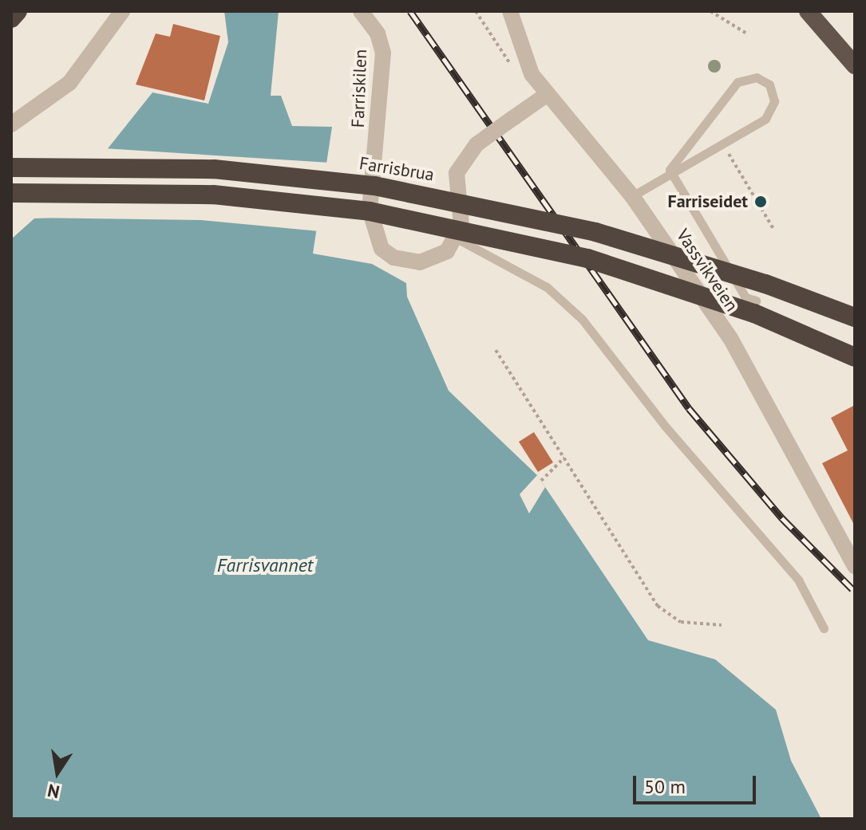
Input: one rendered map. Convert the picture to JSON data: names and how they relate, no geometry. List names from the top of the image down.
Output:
{
  "streets": {
    "highway": ["Farrisbrua"],
    "street": ["Farriskilen", "Vassvikveien"]
  },
  "water": ["Farrisvannet"],
  "places": ["Farriseidet"],
  "scale_bar": "50 m",
  "north": "bottom"
}
